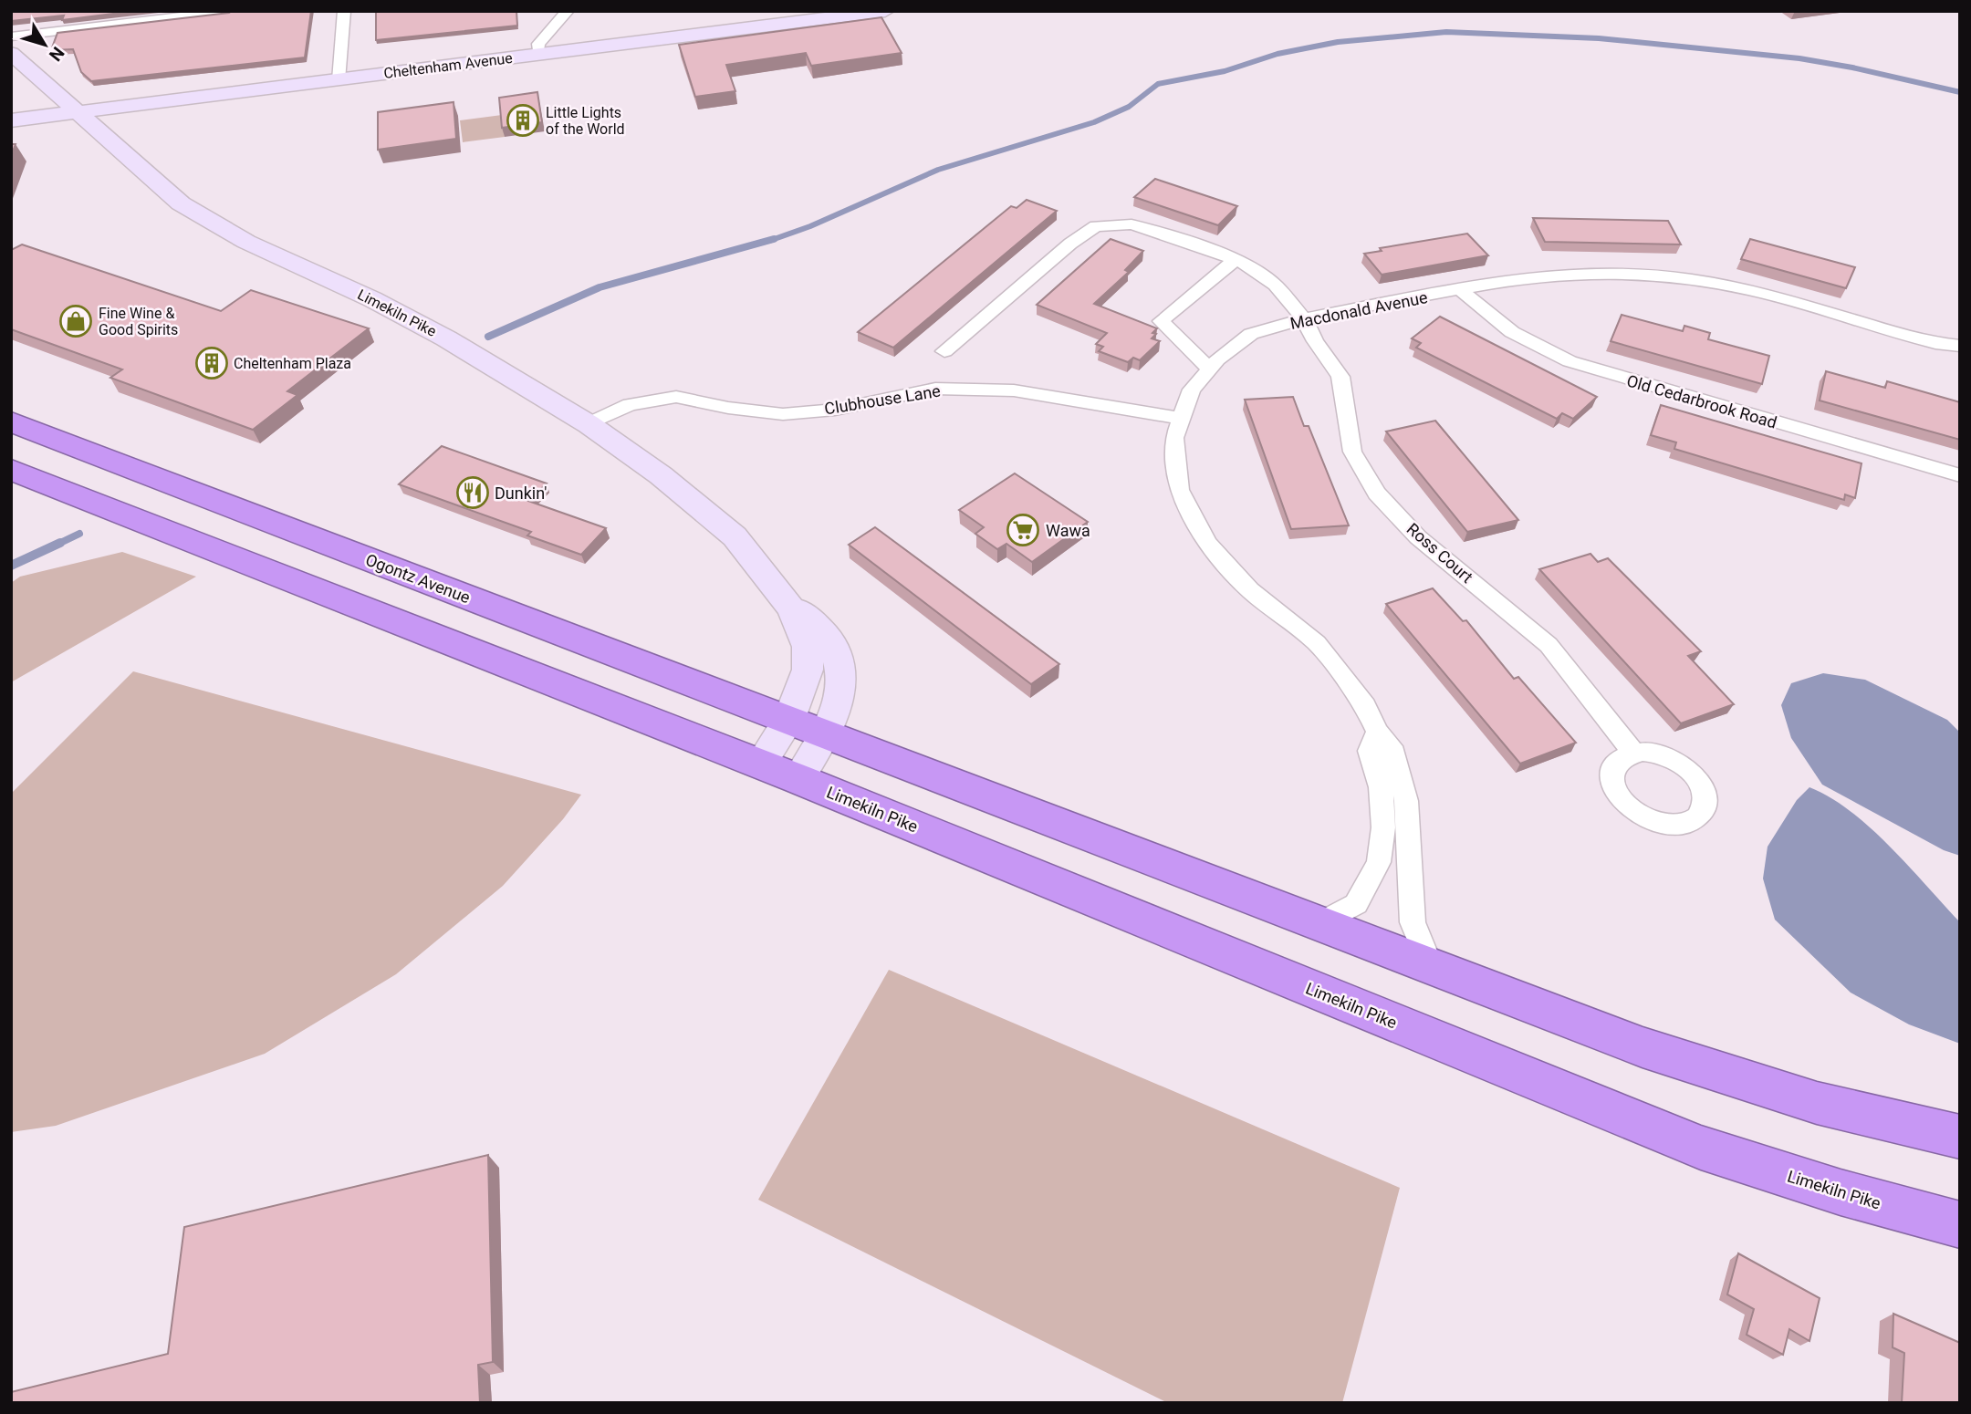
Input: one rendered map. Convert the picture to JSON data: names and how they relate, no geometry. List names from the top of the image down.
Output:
{
  "streets": {
    "highway": ["Limekiln Pike", "Ogontz Avenue"],
    "street": [
      "Cheltenham Avenue",
      "Macdonald Avenue",
      "Clubhouse Lane",
      "Old Cedarbrook Road",
      "Ross Court"
    ]
  },
  "crossings": [
    ["Cheltenham Avenue", "Limekiln Pike"],
    ["Macdonald Avenue", "Clubhouse Lane"],
    ["Macdonald Avenue", "Old Cedarbrook Road"],
    ["Macdonald Avenue", "Ross Court"],
    ["Limekiln Pike", "Clubhouse Lane"],
    ["Limekiln Pike", "Ogontz Avenue"]
  ],
  "places": {
    "building": ["Little Lights of the World", "Cheltenham Plaza"],
    "shop": ["Fine Wine & Good Spirits"],
    "restaurant": ["Dunkin'"],
    "supermarket": ["Wawa"]
  },
  "north": "bottom right"
}
